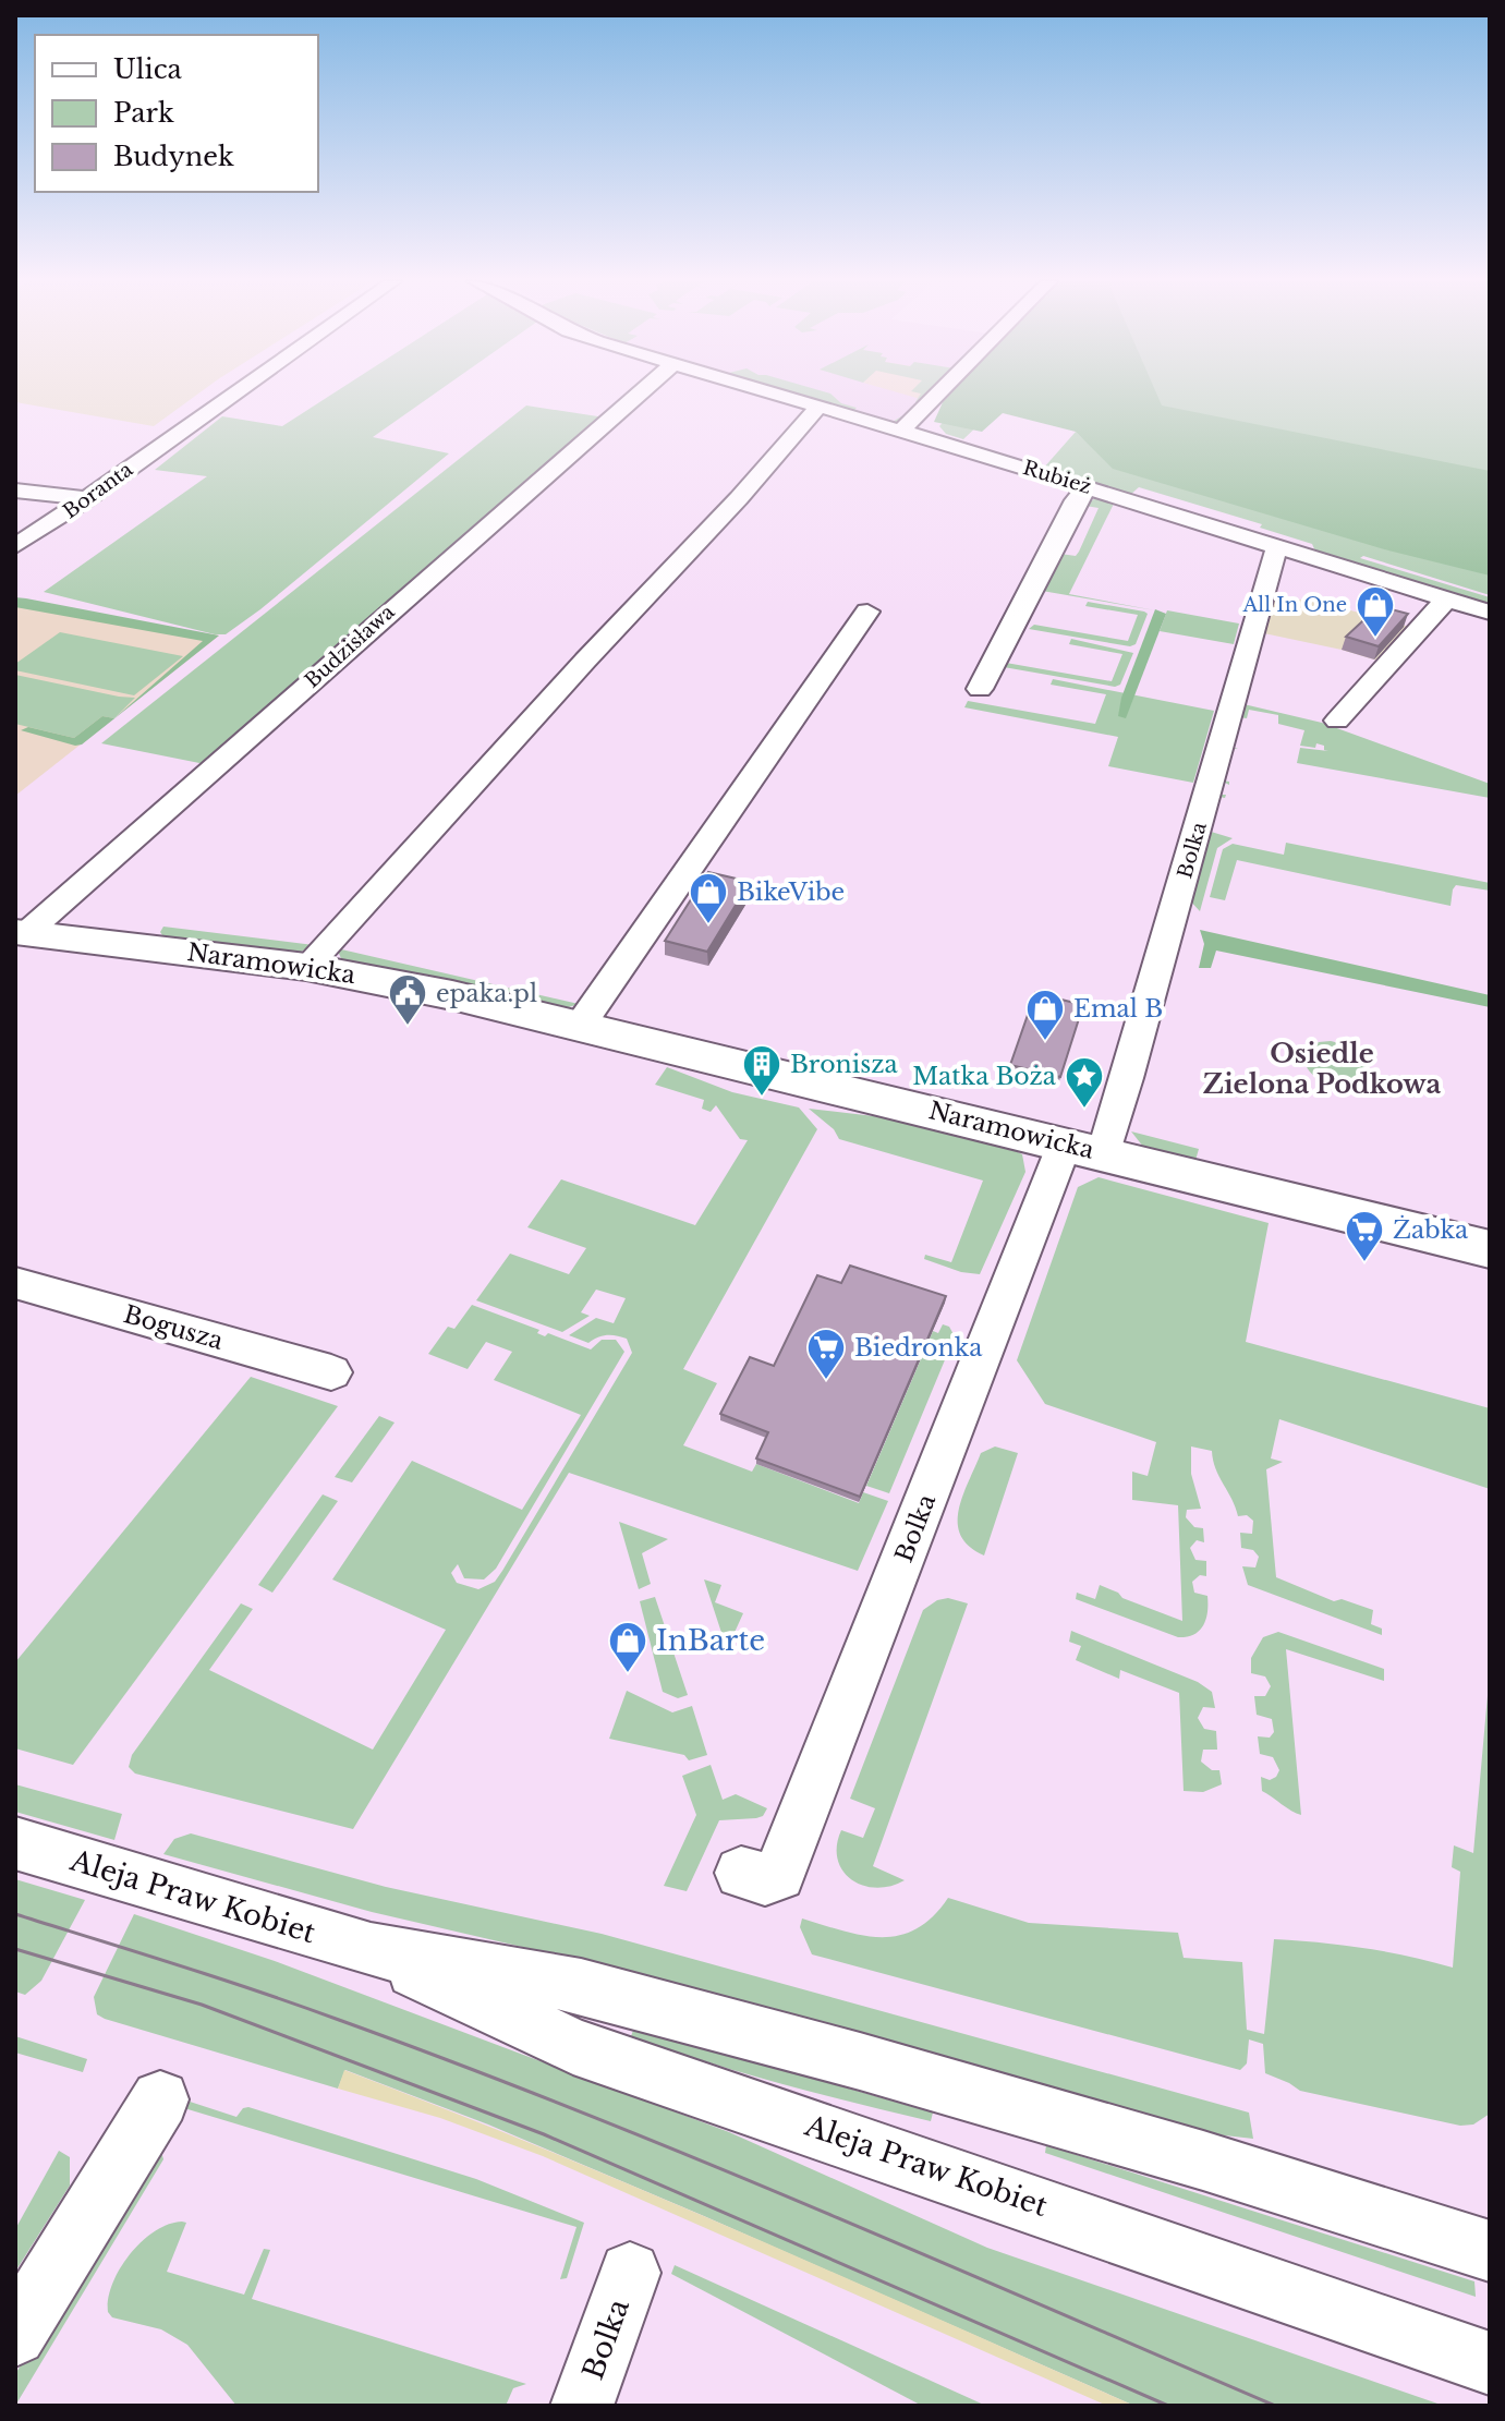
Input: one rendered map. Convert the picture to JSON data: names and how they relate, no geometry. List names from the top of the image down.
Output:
{
  "streets": {
    "street": [
      "Rubież",
      "Boranta",
      "Budzisława",
      "Bolka",
      "Naramowicka",
      "Bogusza",
      "Aleja Praw Kobiet"
    ]
  },
  "crossings": [
    ["Rubież", "Bolka"],
    ["Budzisława", "Naramowicka"],
    ["Bolka", "Naramowicka"]
  ],
  "districts": ["Osiedle Zielona Podkowa"],
  "places": {
    "shop": [
      "All In One",
      "BikeVibe",
      "Emal B",
      "InBarte"
    ],
    "public building": ["epaka.pl"],
    "building": ["Bronisza"],
    "place": ["Matka Boża"],
    "supermarket": ["Żabka", "Biedronka"]
  },
  "legend": ["Ulica", "Park", "Budynek"]
}
